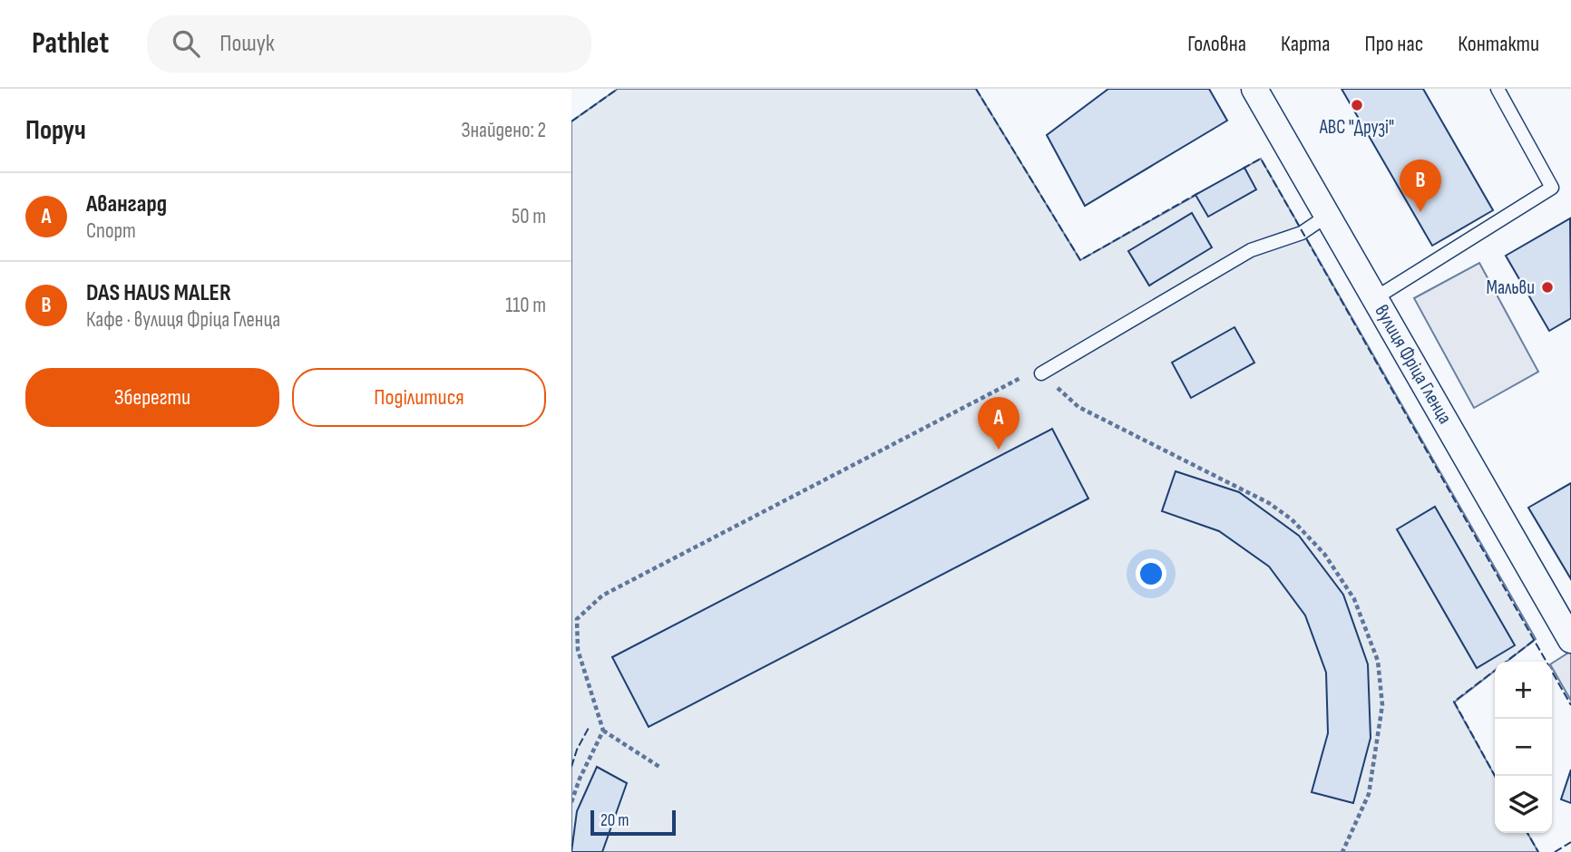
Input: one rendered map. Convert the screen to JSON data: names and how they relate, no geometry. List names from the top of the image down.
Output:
{
  "streets": {
    "street": ["вулиця Фріца Гленца"]
  },
  "places": ["ABC \"Друзі\"", "Мальви"],
  "scale_bar": "20 m",
  "page": {
    "header": "Pathlet",
    "search": "Пошук",
    "nav": [
      "Головна",
      "Карта",
      "Про нас",
      "Контакти"
    ],
    "heading": ["Поруч", "Знайдено: 2"],
    "pins": ["B", "A"],
    "list": [
      {
        "mark": "A",
        "name": "Авангард",
        "note": "Спорт",
        "value": "50 m"
      },
      {
        "mark": "B",
        "name": "DAS HAUS MALER",
        "note": "Кафе · вулиця Фріца Гленца",
        "value": "110 m"
      }
    ],
    "buttons": ["Зберегти", "Поділитися"],
    "map_buttons": ["+", "−"],
    "scale": "20 m"
  }
}
